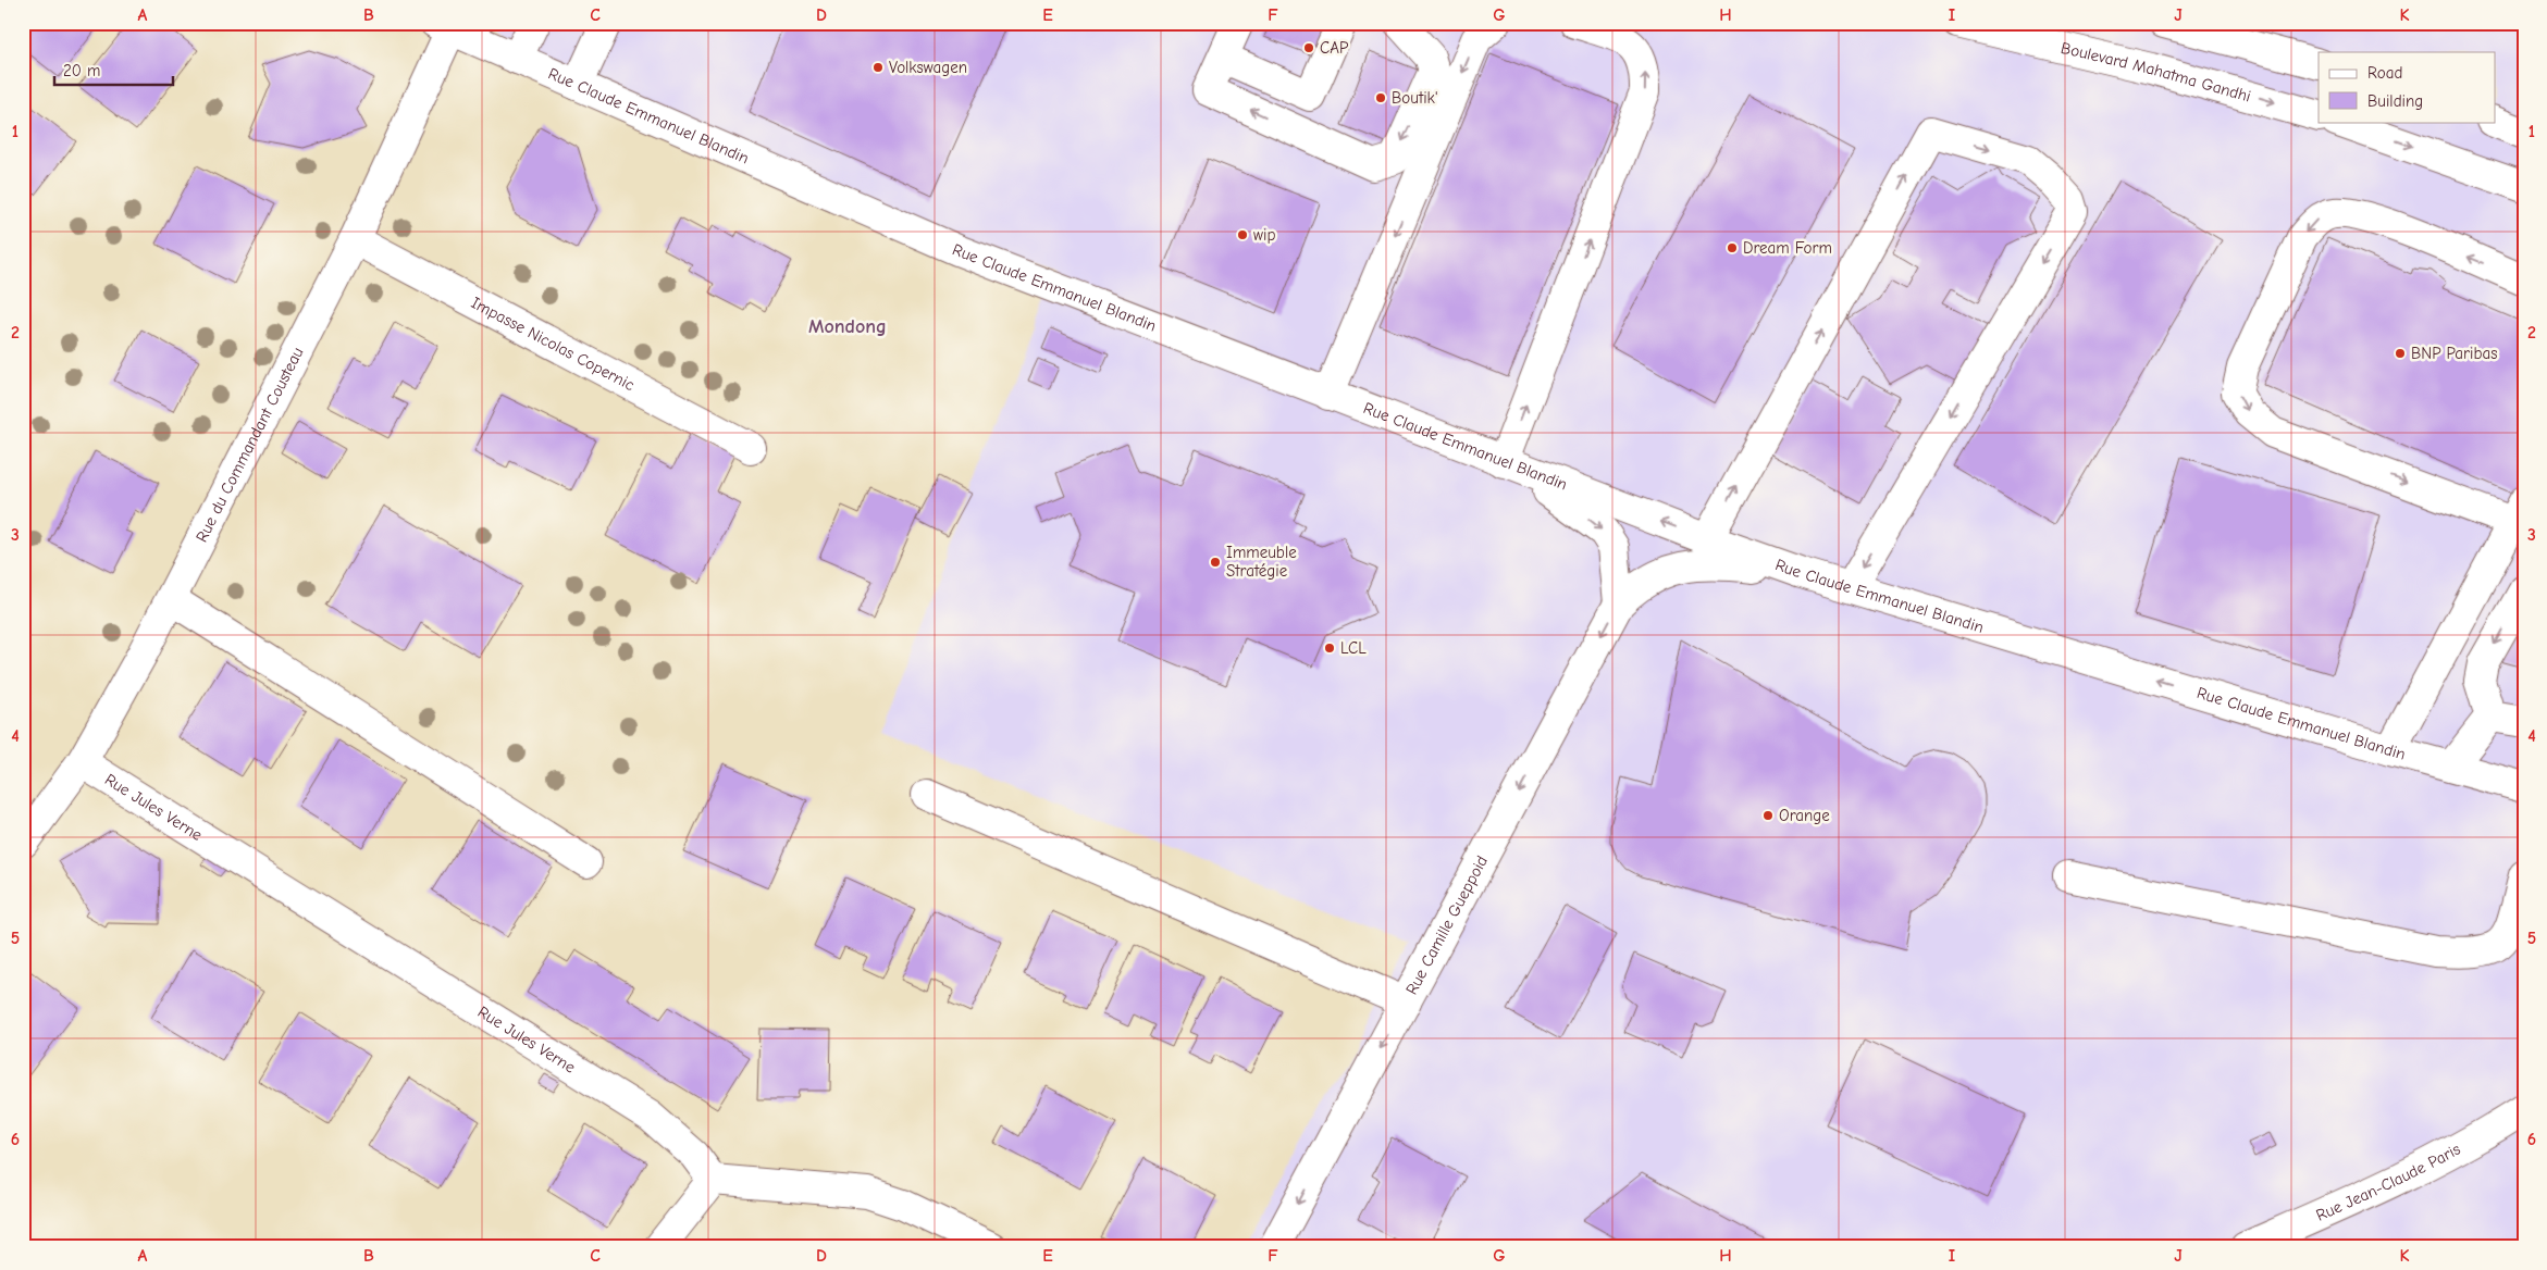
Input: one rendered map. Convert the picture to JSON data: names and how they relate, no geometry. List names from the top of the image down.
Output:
{
  "streets": {
    "street": [
      "Boulevard Mahatma Gandhi",
      "Rue Claude Emmanuel Blandin",
      "Impasse Nicolas Copernic",
      "Rue du Commandant Cousteau",
      "Rue Jules Verne",
      "Rue Camille Gueppoid",
      "Rue Jean-Claude Paris"
    ]
  },
  "crossings": [
    ["Rue Claude Emmanuel Blandin", "Rue du Commandant Cousteau"],
    ["Rue Claude Emmanuel Blandin", "Rue Camille Gueppoid"],
    ["Impasse Nicolas Copernic", "Rue du Commandant Cousteau"],
    ["Rue du Commandant Cousteau", "Rue Jules Verne"]
  ],
  "one_way": ["Rue Claude Emmanuel Blandin", "Rue Camille Gueppoid"],
  "districts": ["Mondong"],
  "places": [
    "CAP",
    "Volkswagen",
    "Boutik'",
    "wip",
    "Dream Form",
    "BNP Paribas",
    "Immeuble Stratégie",
    "LCL",
    "Orange"
  ],
  "legend": ["Road", "Building"],
  "scale_bar": "20 m",
  "grid": {
    "columns": [
      "A",
      "B",
      "C",
      "D",
      "E",
      "F",
      "G",
      "H",
      "I",
      "J",
      "K"
    ],
    "rows": [
      "1",
      "2",
      "3",
      "4",
      "5",
      "6"
    ]
  }
}
